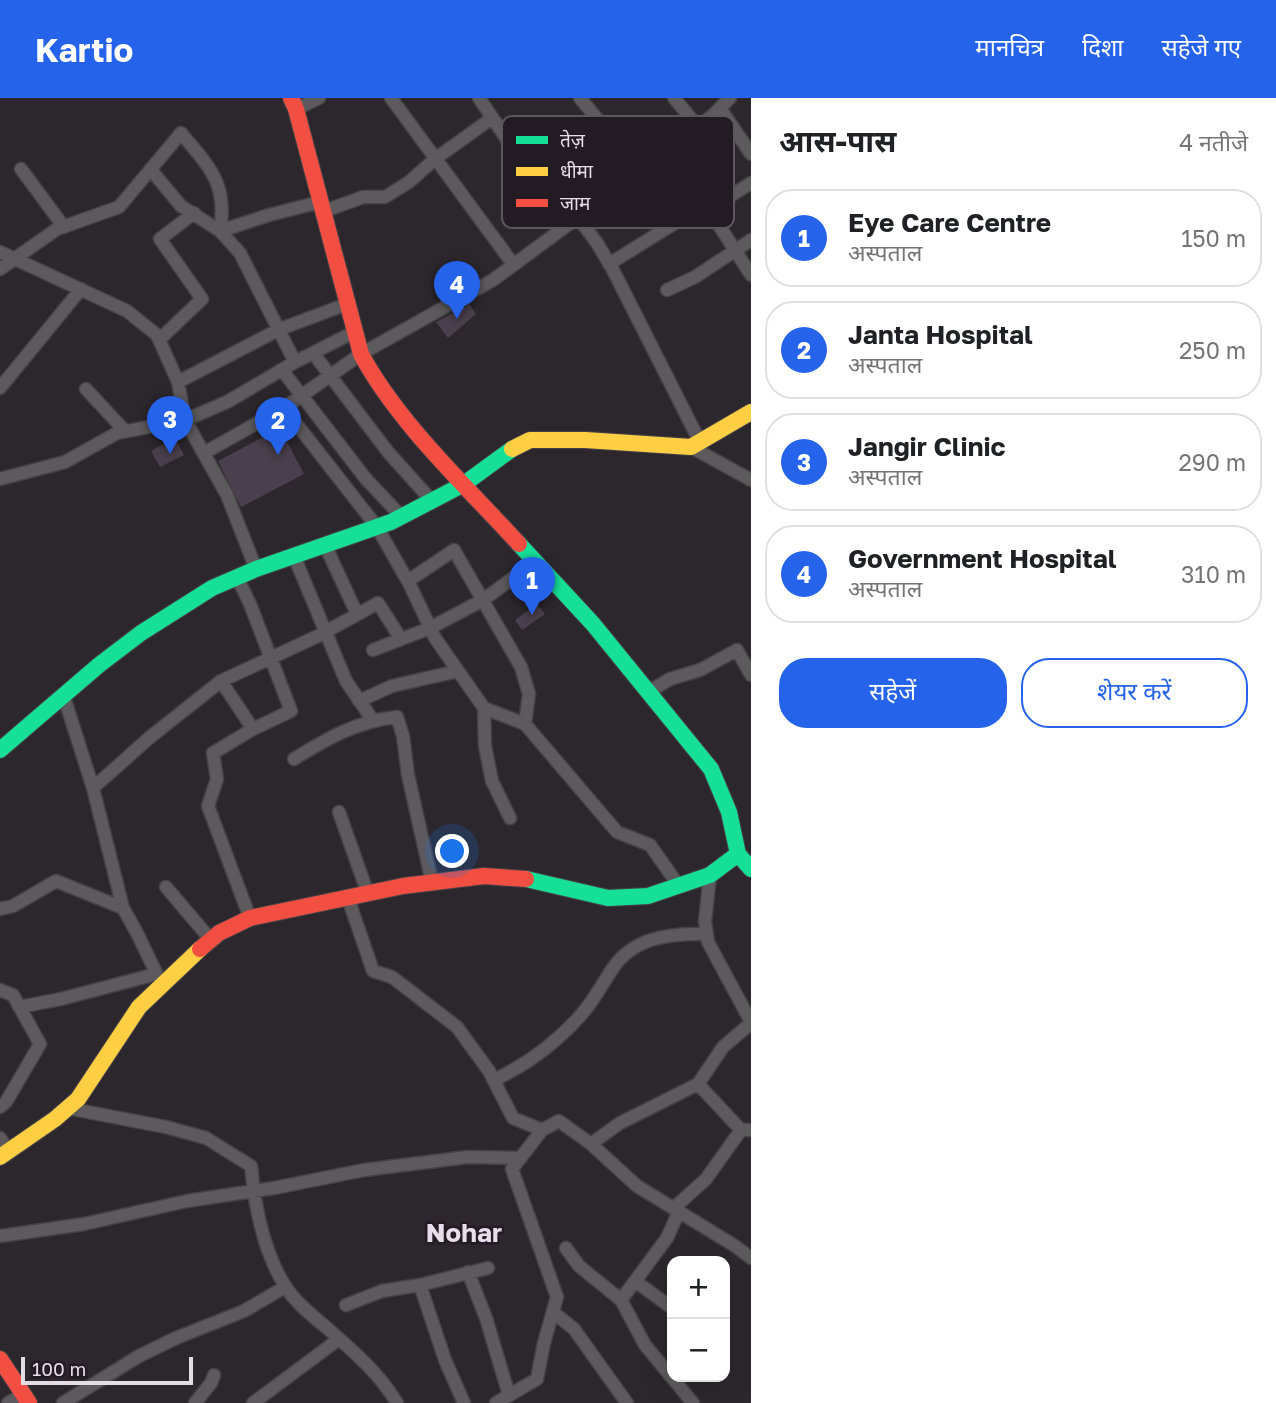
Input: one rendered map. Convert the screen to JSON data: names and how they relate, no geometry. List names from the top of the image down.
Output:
{
  "districts": ["Nohar"],
  "legend": ["तेज़", "धीमा", "जाम"],
  "scale_bar": "100 m",
  "page": {
    "header": "Kartio",
    "nav": ["मानचित्र", "दिशा", "सहेजे गए"],
    "heading": ["आस-पास", "4 नतीजे"],
    "list": [
      {
        "mark": "1",
        "name": "Eye Care Centre",
        "note": "अस्पताल",
        "value": "150 m"
      },
      {
        "mark": "2",
        "name": "Janta Hospital",
        "note": "अस्पताल",
        "value": "250 m"
      },
      {
        "mark": "3",
        "name": "Jangir Clinic",
        "note": "अस्पताल",
        "value": "290 m"
      },
      {
        "mark": "4",
        "name": "Government Hospital",
        "note": "अस्पताल",
        "value": "310 m"
      }
    ],
    "pins": [
      "4",
      "3",
      "2",
      "1"
    ],
    "buttons": ["सहेजें", "शेयर करें"],
    "map_buttons": ["+", "−"],
    "scale": "100 m"
  }
}
